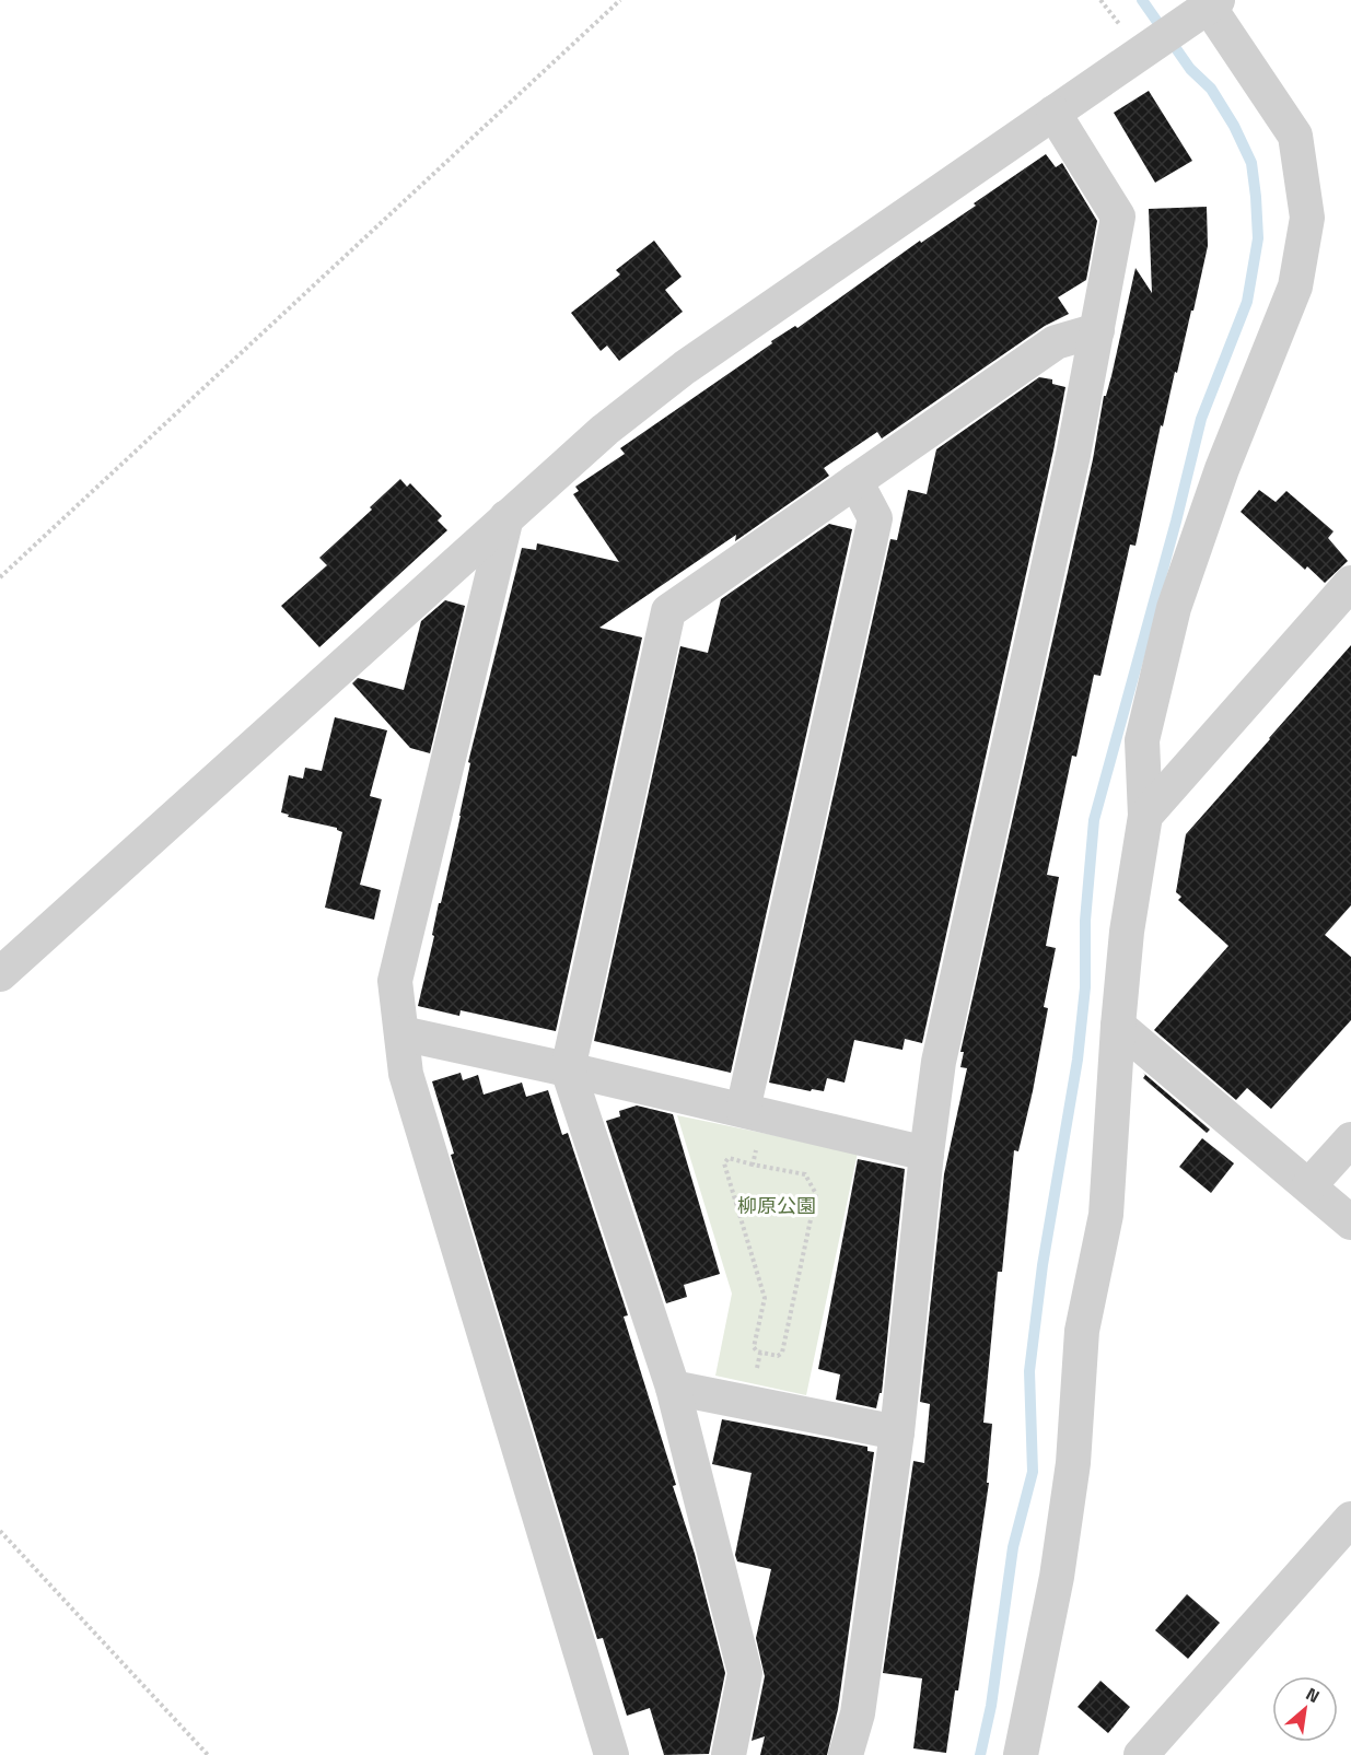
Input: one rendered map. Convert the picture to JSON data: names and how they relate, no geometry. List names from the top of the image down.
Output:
{
  "parks": ["柳原公園"],
  "north": "top right"
}
